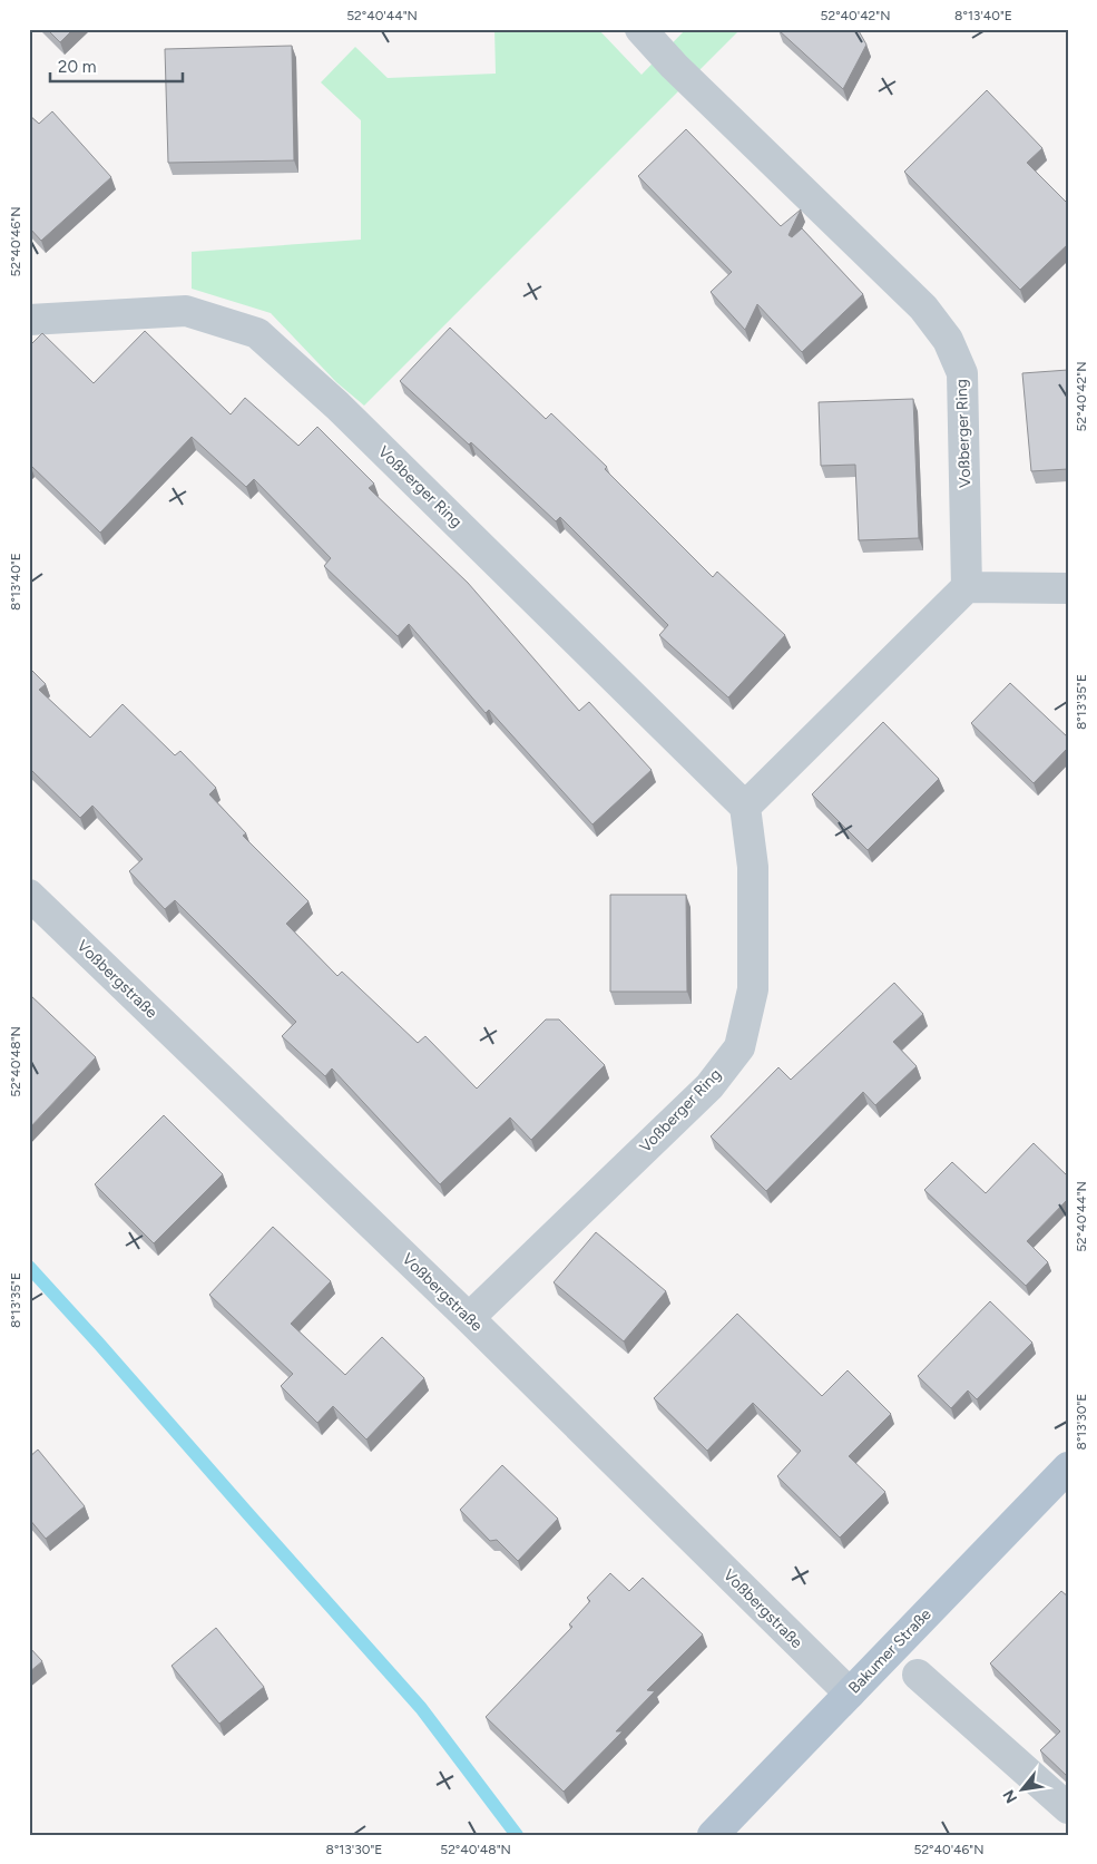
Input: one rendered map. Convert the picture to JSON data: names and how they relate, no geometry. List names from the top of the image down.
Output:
{
  "streets": {
    "main road": ["Bakumer Straße"],
    "street": ["Voßberger Ring", "Voßbergstraße"]
  },
  "crossings": [
    ["Voßberger Ring", "Voßbergstraße"],
    ["Voßbergstraße", "Bakumer Straße"]
  ],
  "scale_bar": "20 m",
  "north": "bottom left",
  "coordinates": [
    "52°40'44\"N",
    "52°40'42\"N",
    "8°13'40\"E",
    "52°40'46\"N",
    "8°13'35\"E",
    "52°40'48\"N",
    "8°13'30\"E"
  ]
}
